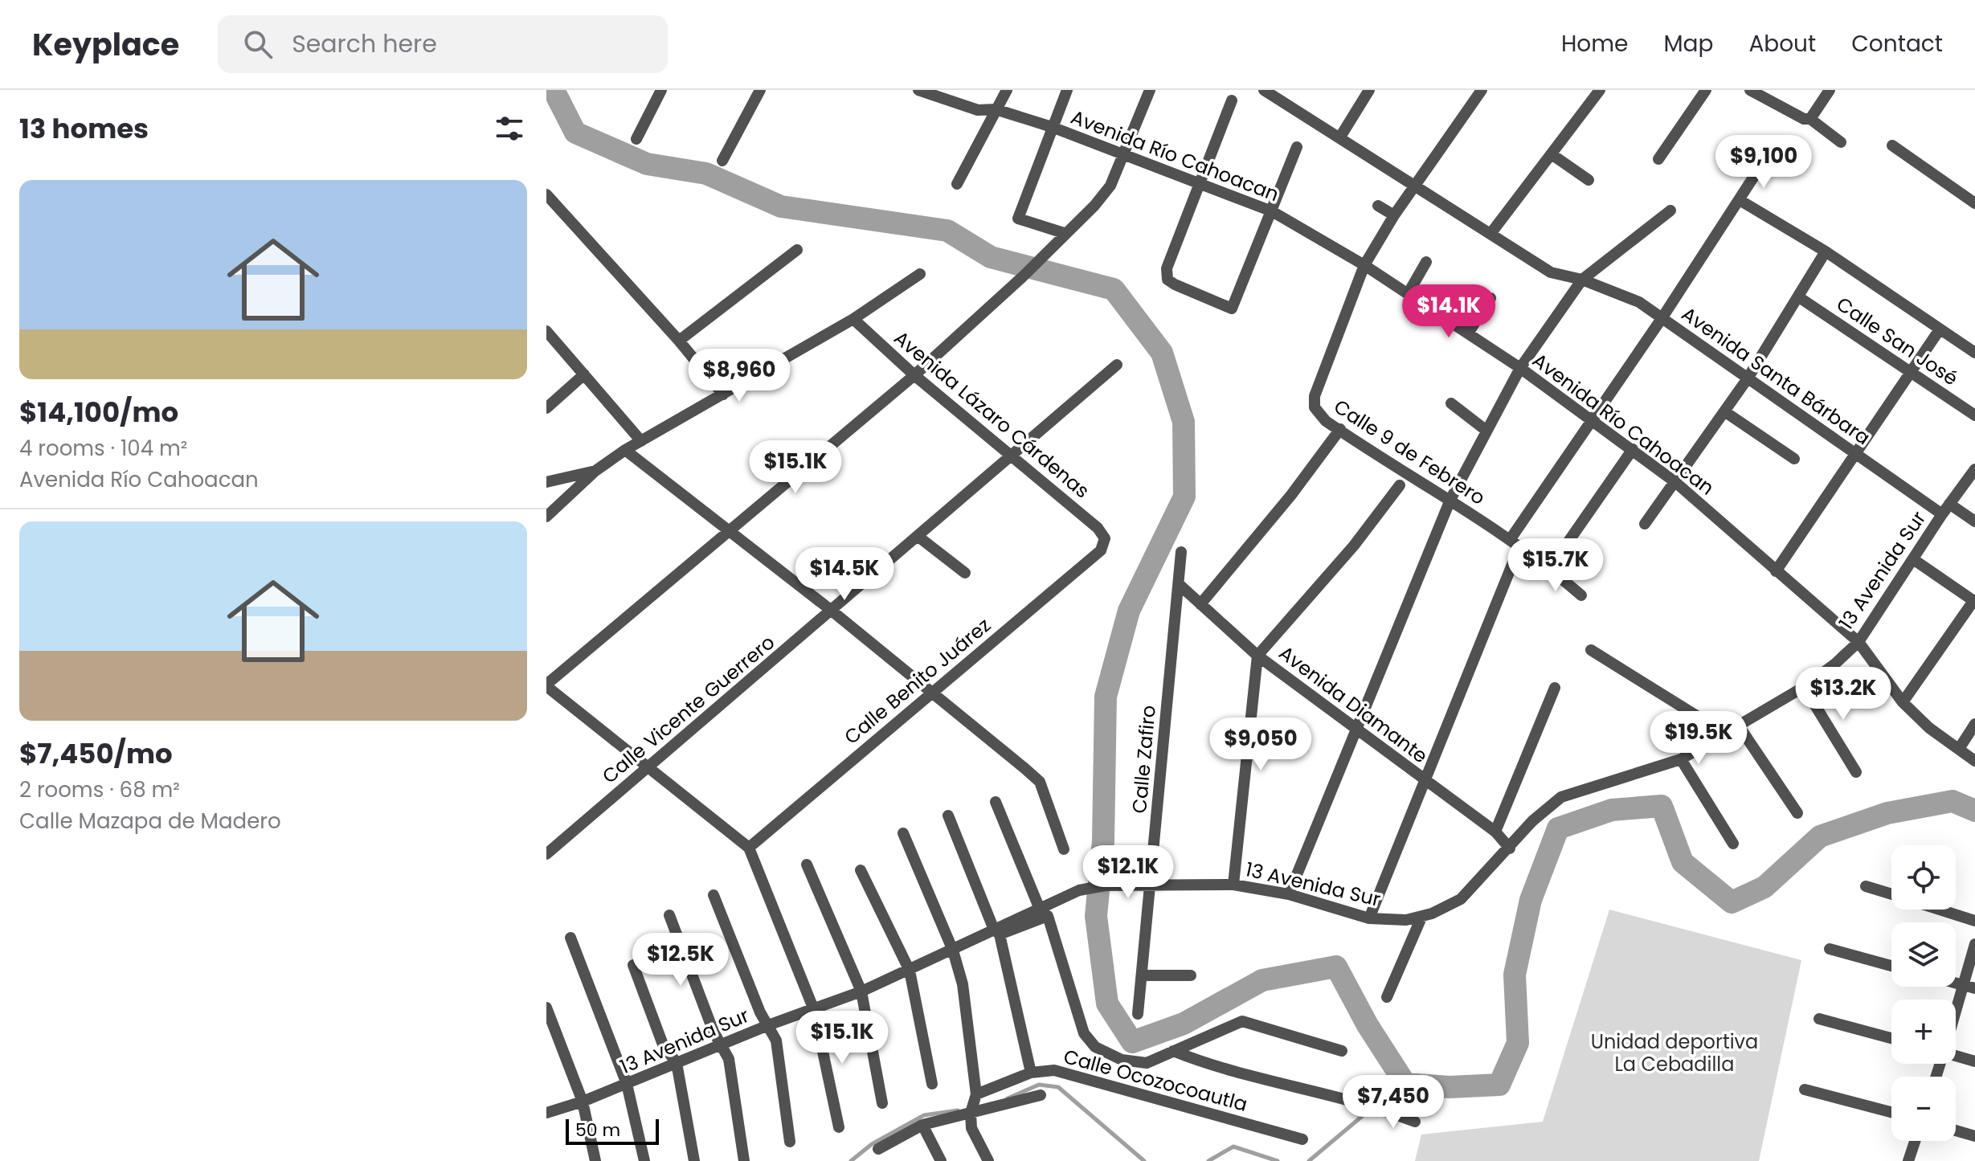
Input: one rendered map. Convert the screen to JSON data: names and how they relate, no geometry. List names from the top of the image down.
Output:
{
  "streets": {
    "street": [
      "Avenida Río Cahoacan",
      "Calle San José",
      "Avenida Santa Bárbara",
      "Avenida Lázaro Cárdenas",
      "Calle 9 de Febrero",
      "13 Avenida Sur",
      "Calle Benito Juárez",
      "Avenida Diamante",
      "Calle Vicente Guerrero",
      "Calle Zafiro",
      "Calle Ocozocoautla"
    ]
  },
  "crossings": [
    ["Avenida Río Cahoacan", "Calle 9 de Febrero"],
    ["Avenida Río Cahoacan", "13 Avenida Sur"],
    ["Avenida Santa Bárbara", "13 Avenida Sur"],
    ["Avenida Lázaro Cárdenas", "Calle Benito Juárez"],
    ["Avenida Lázaro Cárdenas", "Calle Vicente Guerrero"],
    ["13 Avenida Sur", "Avenida Diamante"],
    ["13 Avenida Sur", "Calle Zafiro"],
    ["Avenida Diamante", "Calle Zafiro"]
  ],
  "parks": ["Unidad deportiva La Cebadilla"],
  "scale_bar": "50 m",
  "page": {
    "header": "Keyplace",
    "search": "Search here",
    "nav": [
      "Home",
      "Map",
      "About",
      "Contact"
    ],
    "heading": "13 homes",
    "price": [
      "$9,100",
      "$14.1K",
      "$8,960",
      "$15.1K",
      "$15.7K",
      "$14.5K",
      "$13.2K",
      "$19.5K",
      "$9,050",
      "$12.1K",
      "$12.5K",
      "$15.1K",
      "$7,450"
    ],
    "list": [
      {
        "name": "$14,100/mo",
        "note": "4 rooms · 104 m² · Avenida Río Cahoacan"
      },
      {
        "name": "$7,450/mo",
        "note": "2 rooms · 68 m² · Calle Mazapa de Madero"
      }
    ],
    "map_buttons": ["+", "−"],
    "scale": "50 m"
  }
}
